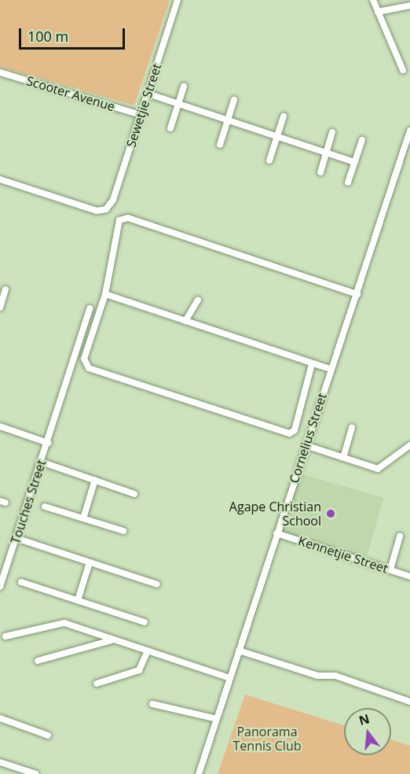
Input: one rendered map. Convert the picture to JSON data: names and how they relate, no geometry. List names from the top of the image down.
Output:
{
  "streets": {
    "street": [
      "Scooter Avenue",
      "Sewetjie Street",
      "Cornelius Street",
      "Touches Street",
      "Kennetjie Street"
    ]
  },
  "crossings": [
    ["Scooter Avenue", "Sewetjie Street"],
    ["Cornelius Street", "Kennetjie Street"]
  ],
  "parks": ["Panorama Tennis Club"],
  "places": ["Agape Christian School"],
  "scale_bar": "100 m",
  "north": "top"
}
